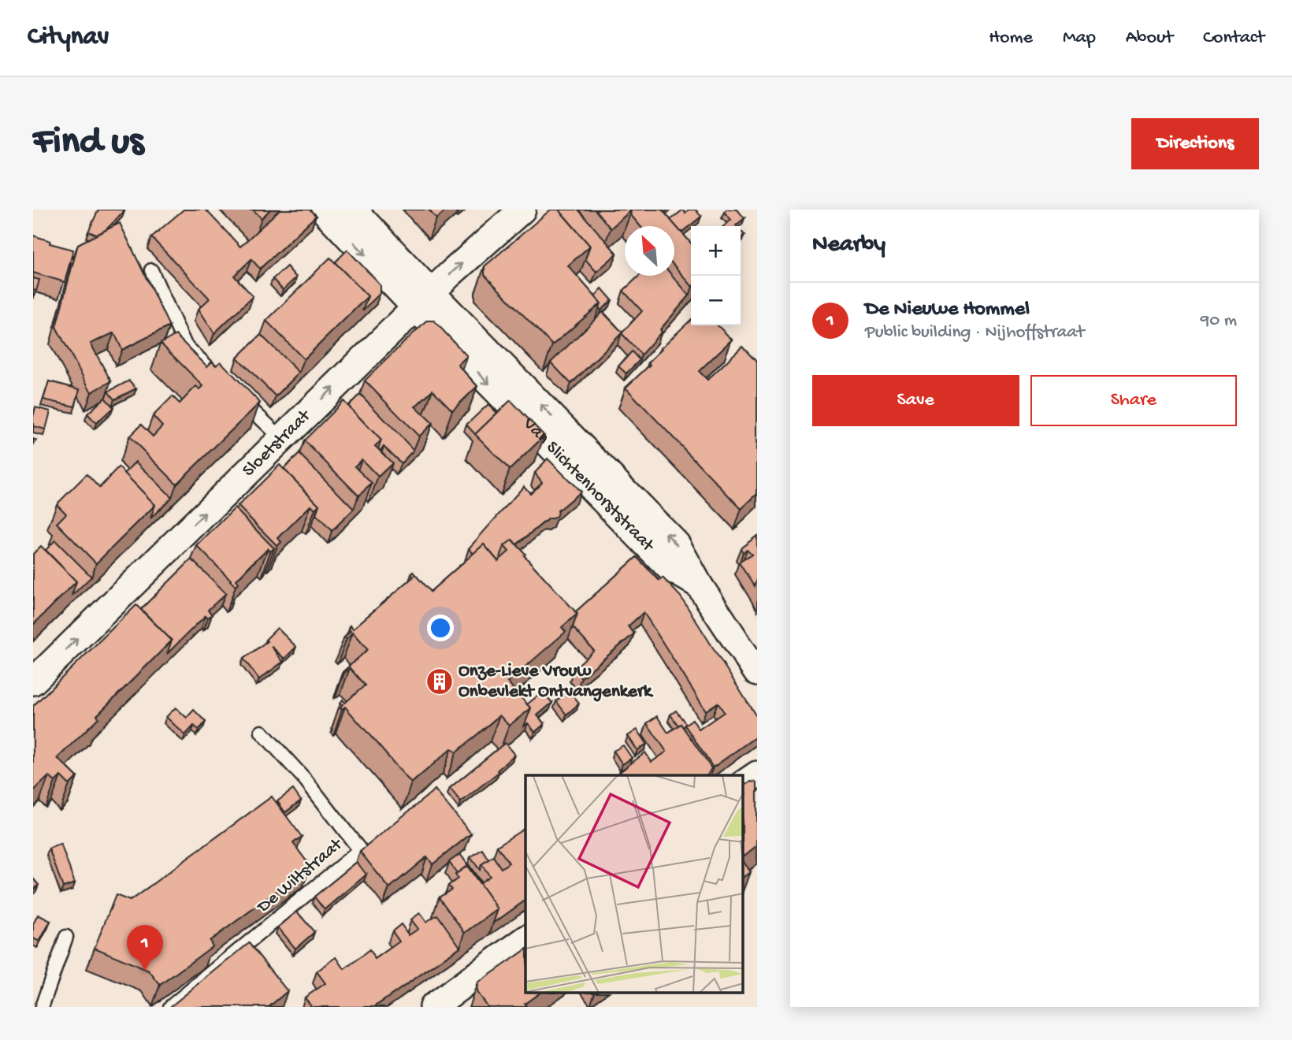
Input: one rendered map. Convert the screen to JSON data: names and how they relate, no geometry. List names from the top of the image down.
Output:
{
  "streets": {
    "street": ["Sloetstraat", "Van Slichtenhorststraat"],
    "lane": ["De Wiltstraat"]
  },
  "crossings": [
    ["Sloetstraat", "Van Slichtenhorststraat"]
  ],
  "one_way": ["Sloetstraat"],
  "places": {
    "building": ["Onze-Lieve Vrouw Onbevlekt Ontvangenkerk"]
  },
  "north": "top left",
  "page": {
    "header": "Citynav",
    "nav": [
      "Home",
      "Map",
      "About",
      "Contact"
    ],
    "buttons": [
      "Directions",
      ["Save", "Share"]
    ],
    "title": "Find us",
    "heading": "Nearby",
    "map_buttons": ["+", "−"],
    "list": [
      {
        "mark": "1",
        "name": "De Nieuwe Hommel",
        "note": "Public building · Nijhoffstraat",
        "value": "90 m"
      }
    ],
    "pins": "1"
  }
}
